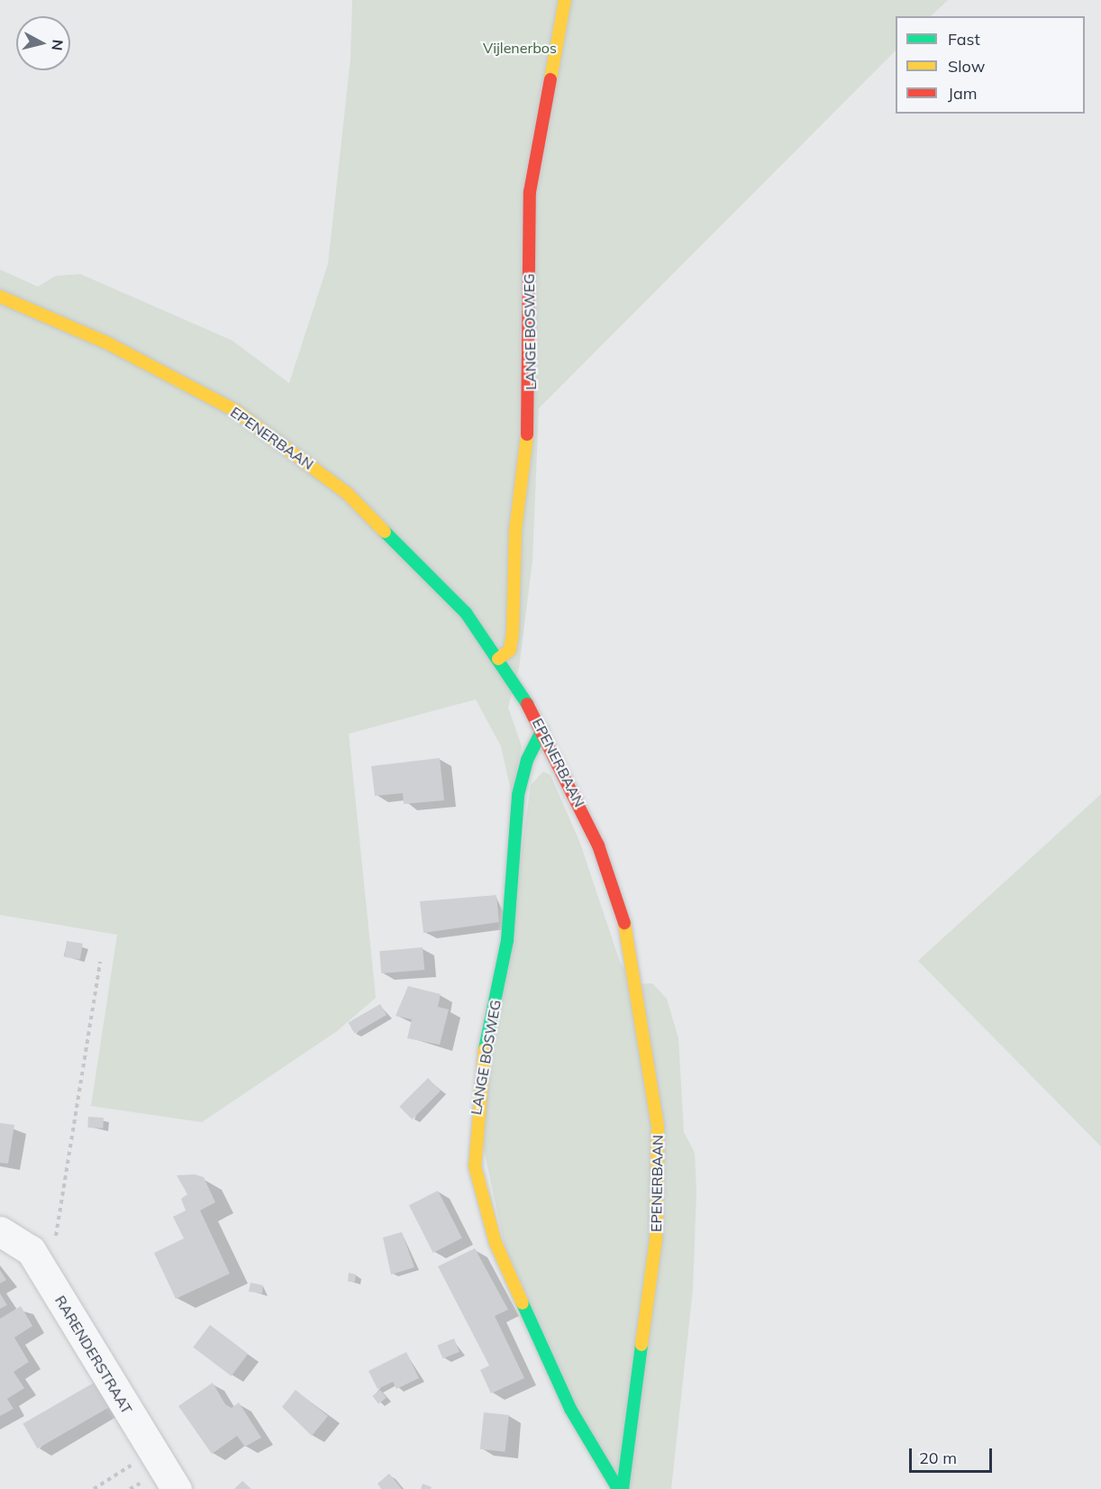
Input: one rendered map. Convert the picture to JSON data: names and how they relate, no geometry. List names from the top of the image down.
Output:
{
  "streets": {
    "street": ["LANGE BOSWEG", "EPENERBAAN", "RARENDERSTRAAT"]
  },
  "crossings": [
    ["LANGE BOSWEG", "EPENERBAAN"]
  ],
  "parks": ["Vijlenerbos"],
  "legend": ["Fast", "Slow", "Jam"],
  "scale_bar": "20 m",
  "north": "right"
}
